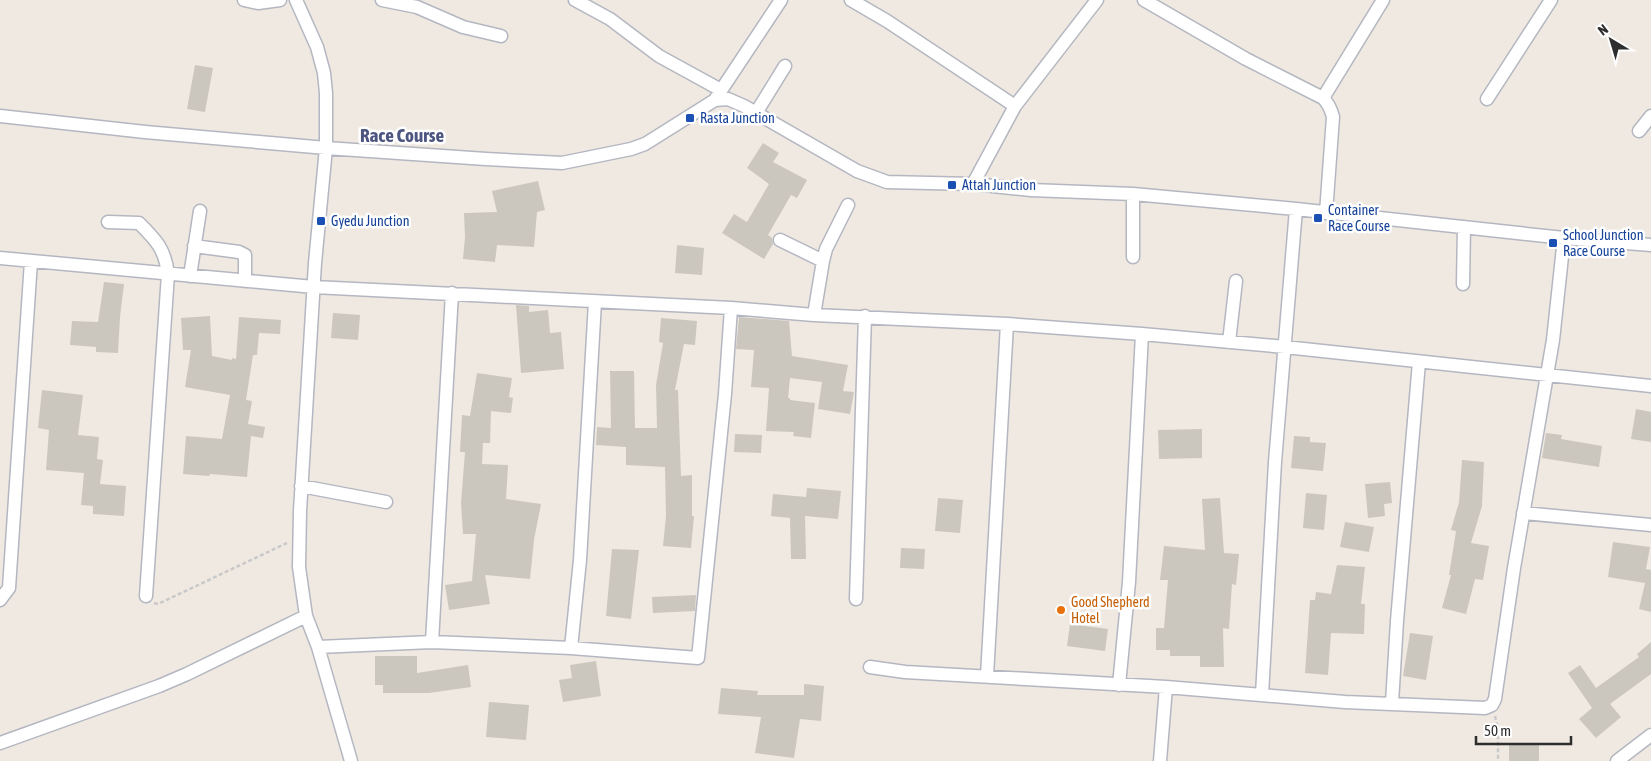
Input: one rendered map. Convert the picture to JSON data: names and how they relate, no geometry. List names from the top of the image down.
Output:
{
  "districts": ["Race Course"],
  "places": {
    "transit": [
      "Rasta Junction",
      "Attah Junction",
      "Container Race Course",
      "Gyedu Junction",
      "School Junction Race Course"
    ],
    "other": ["Good Shepherd Hotel"]
  },
  "scale_bar": "50 m",
  "north": "top left"
}
